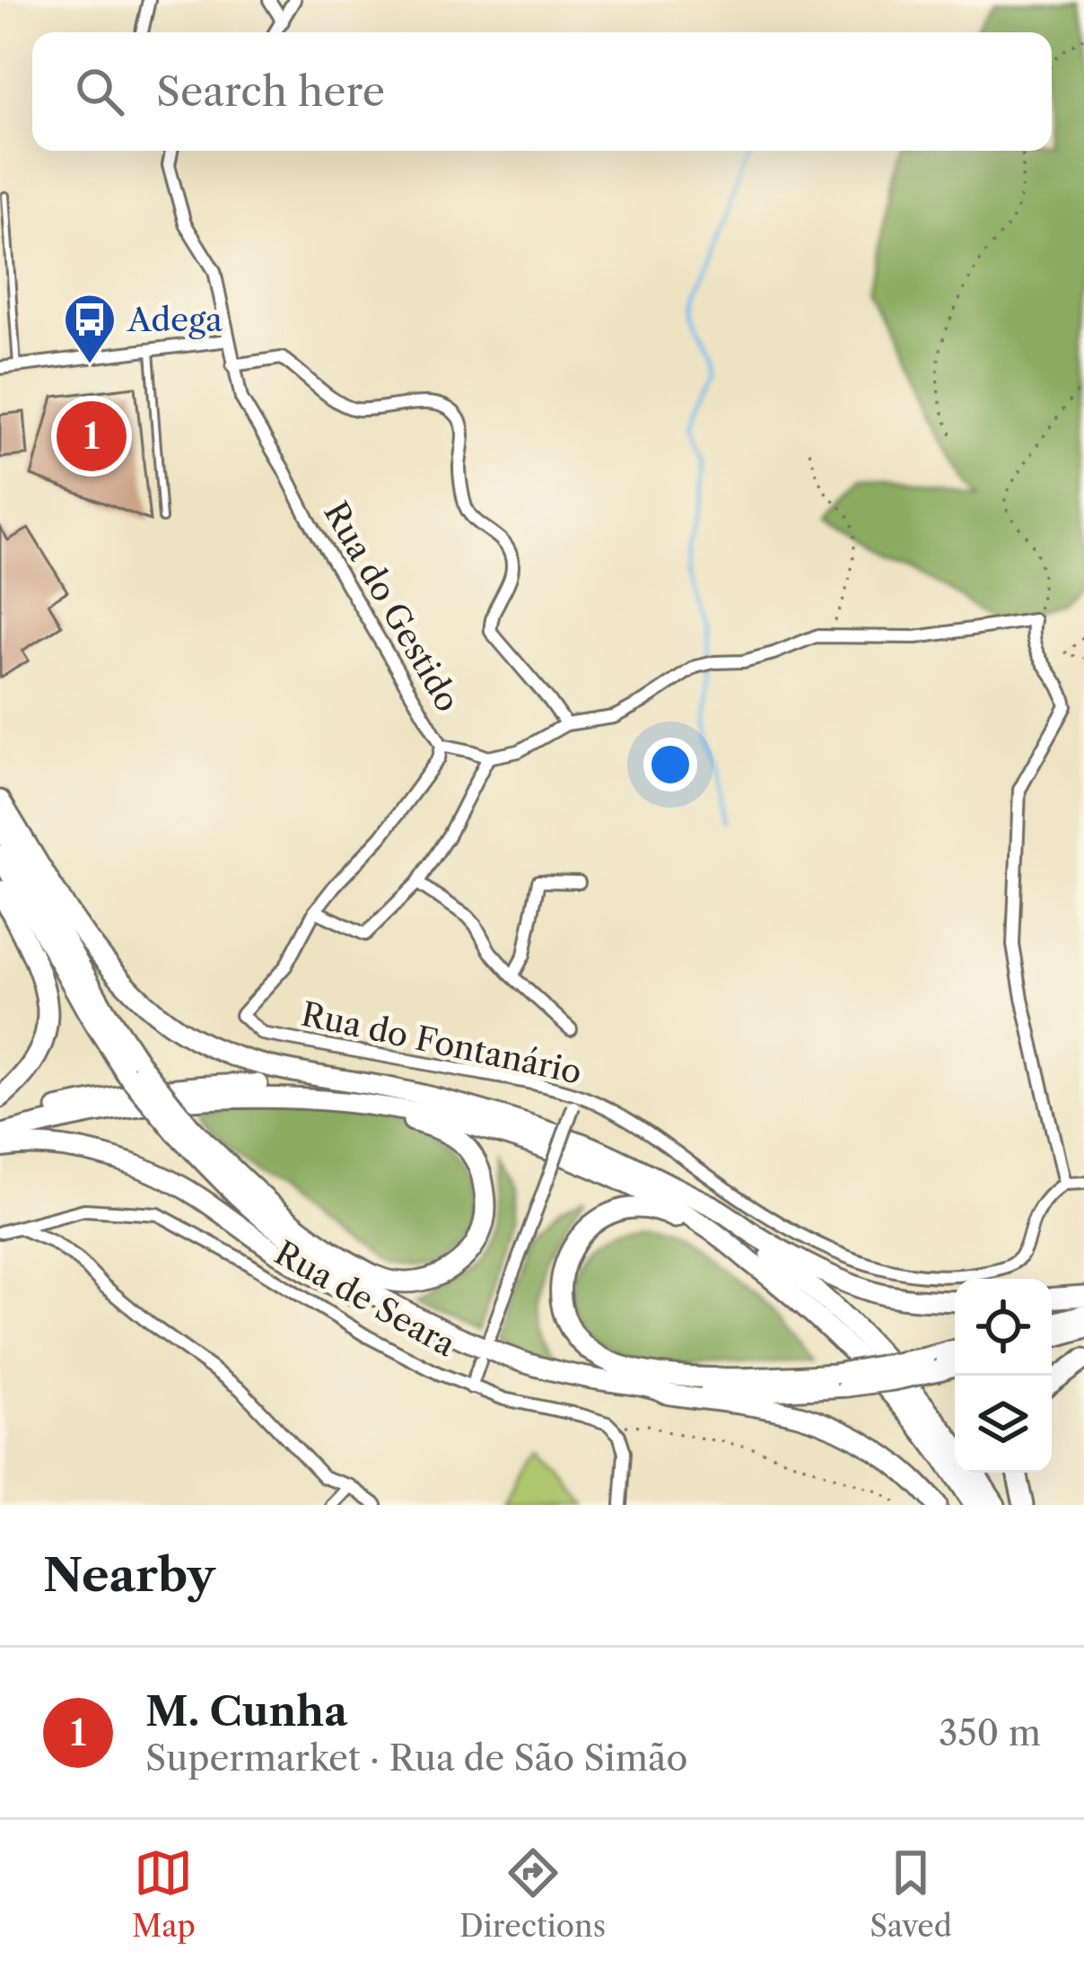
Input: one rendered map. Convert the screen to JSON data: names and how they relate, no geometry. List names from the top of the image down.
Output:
{
  "streets": {
    "street": ["Rua do Gestido", "Rua do Fontanário", "Rua de Seara"]
  },
  "crossings": [
    ["Rua do Gestido", "Rua do Fontanário"]
  ],
  "places": {
    "bus stop": ["Adega"]
  },
  "page": {
    "search": "Search here",
    "pins": "1",
    "heading": "Nearby",
    "list": [
      {
        "mark": "1",
        "name": "M. Cunha",
        "note": "Supermarket · Rua de São Simão",
        "value": "350 m"
      }
    ],
    "nav": ["Map", "Directions", "Saved"]
  }
}
